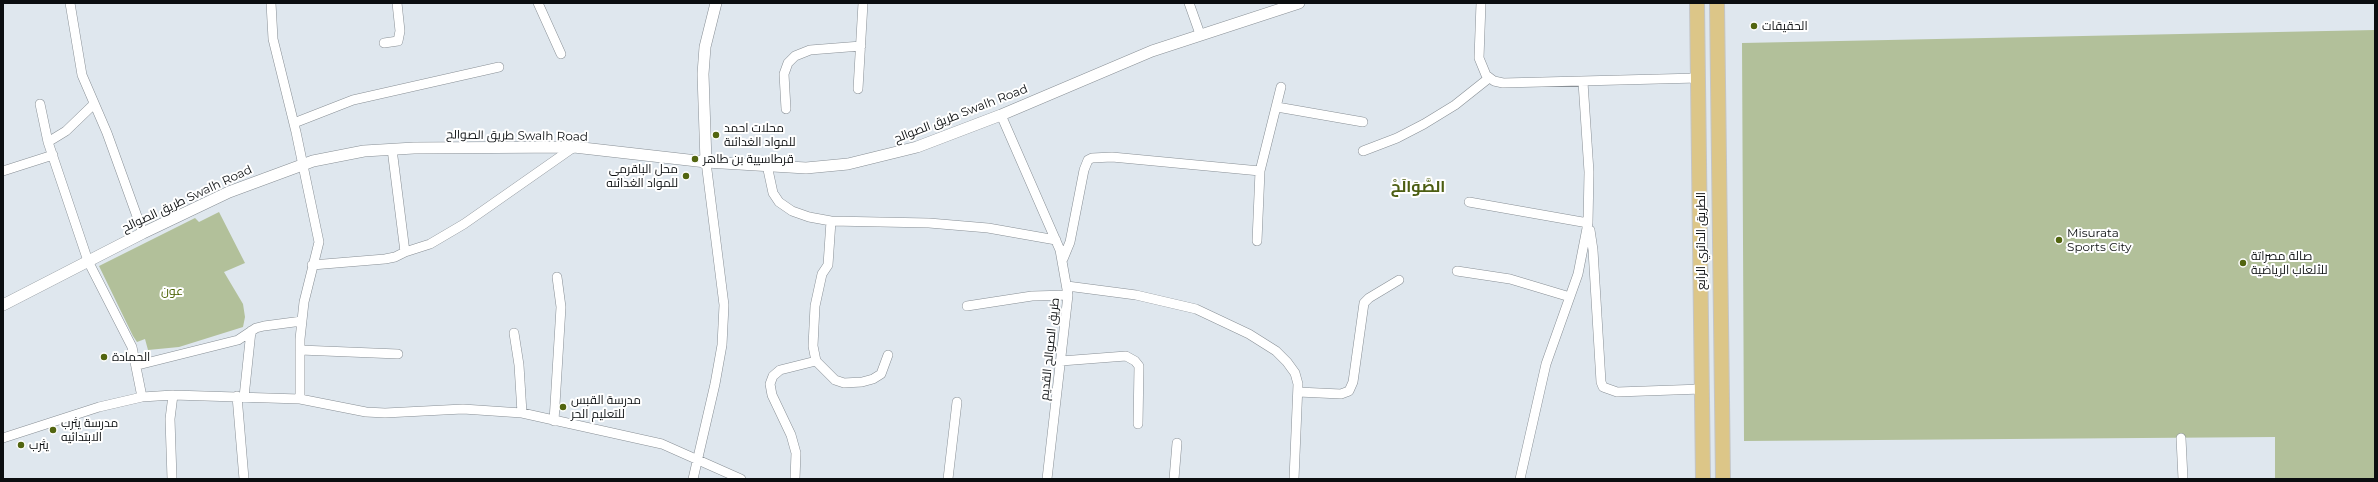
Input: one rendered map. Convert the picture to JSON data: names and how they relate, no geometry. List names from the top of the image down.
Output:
{
  "streets": {
    "main road": ["الطريق الدائري الرابع"],
    "street": ["طريق الصوالح Swalh Road", "طريق الصوالح القديم"]
  },
  "crossings": [
    ["طريق الصوالح Swalh Road", "طريق الصوالح القديم"]
  ],
  "districts": ["الصَّوَالَحْ"],
  "parks": ["عون"],
  "places": [
    "الحقيقات",
    "محلات احمد للمواد الغدائىة",
    "قرطاسيية بن طاهر",
    "محل الباقرمى للمواد الغدائىه",
    "Misurata Sports City",
    "صالة مصراتة للألعاب الرياضية",
    "الحمادة",
    "مدرسة القبس للتعليم الحر",
    "مدرسة يثرب الابتدائيه",
    "يثرب"
  ]
}
